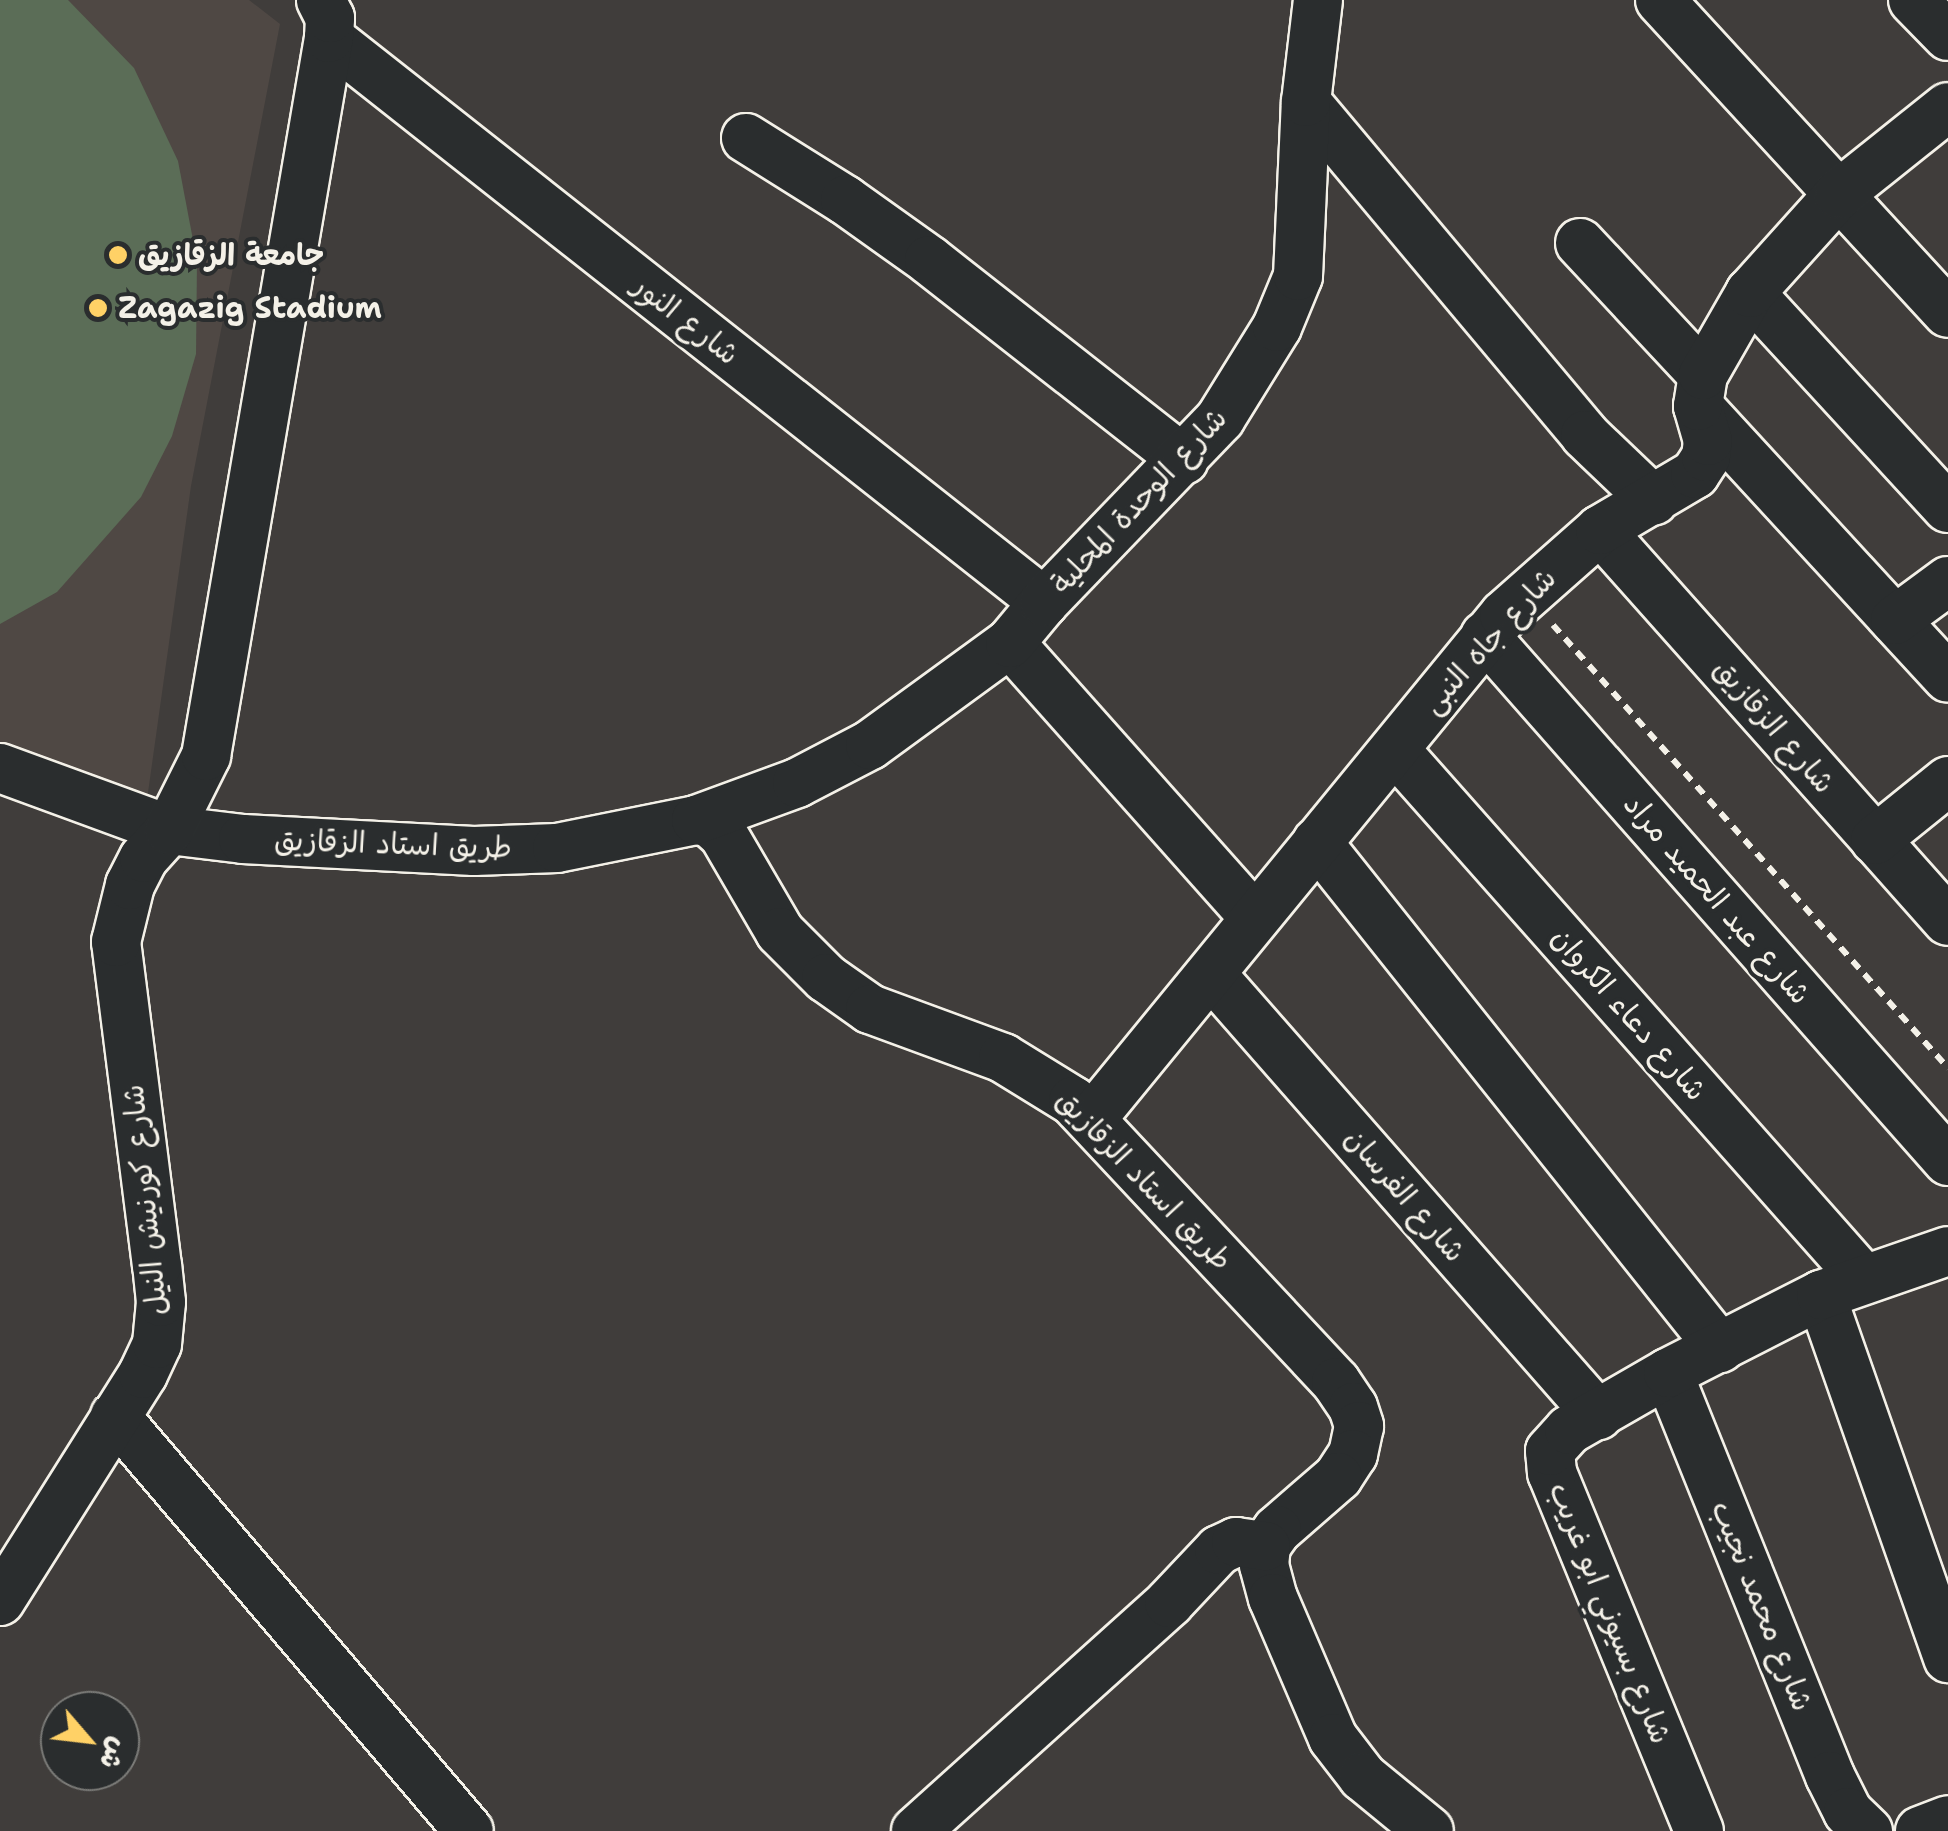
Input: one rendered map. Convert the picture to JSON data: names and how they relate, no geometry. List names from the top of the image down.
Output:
{
  "streets": {
    "street": [
      "شارع النور",
      "شارع الوحدة المحلية",
      "شارع جاه النبى",
      "شارع الزقازيق",
      "طريق استاد الزقازيق",
      "شارع عبد الحميد مراد",
      "شارع دعاء الكروان",
      "شارع الفرسان",
      "شارع كورنيش النيل",
      "شارع محمد نجيب",
      "شارع بسيوني ابو غريب"
    ]
  },
  "crossings": [
    ["شارع النور", "شارع الوحدة المحلية"],
    ["شارع النور", "شارع كورنيش النيل"],
    ["شارع الوحدة المحلية", "طريق استاد الزقازيق"],
    ["شارع جاه النبى", "شارع الزقازيق"],
    ["شارع جاه النبى", "طريق استاد الزقازيق"],
    ["شارع جاه النبى", "شارع عبد الحميد مراد"],
    ["شارع جاه النبى", "شارع دعاء الكروان"],
    ["شارع جاه النبى", "شارع الفرسان"],
    ["طريق استاد الزقازيق", "شارع كورنيش النيل"],
    ["شارع الفرسان", "شارع بسيوني ابو غريب"]
  ],
  "places": ["جامعة الزقازيق", "Zagazig Stadium"],
  "north": "bottom right"
}
